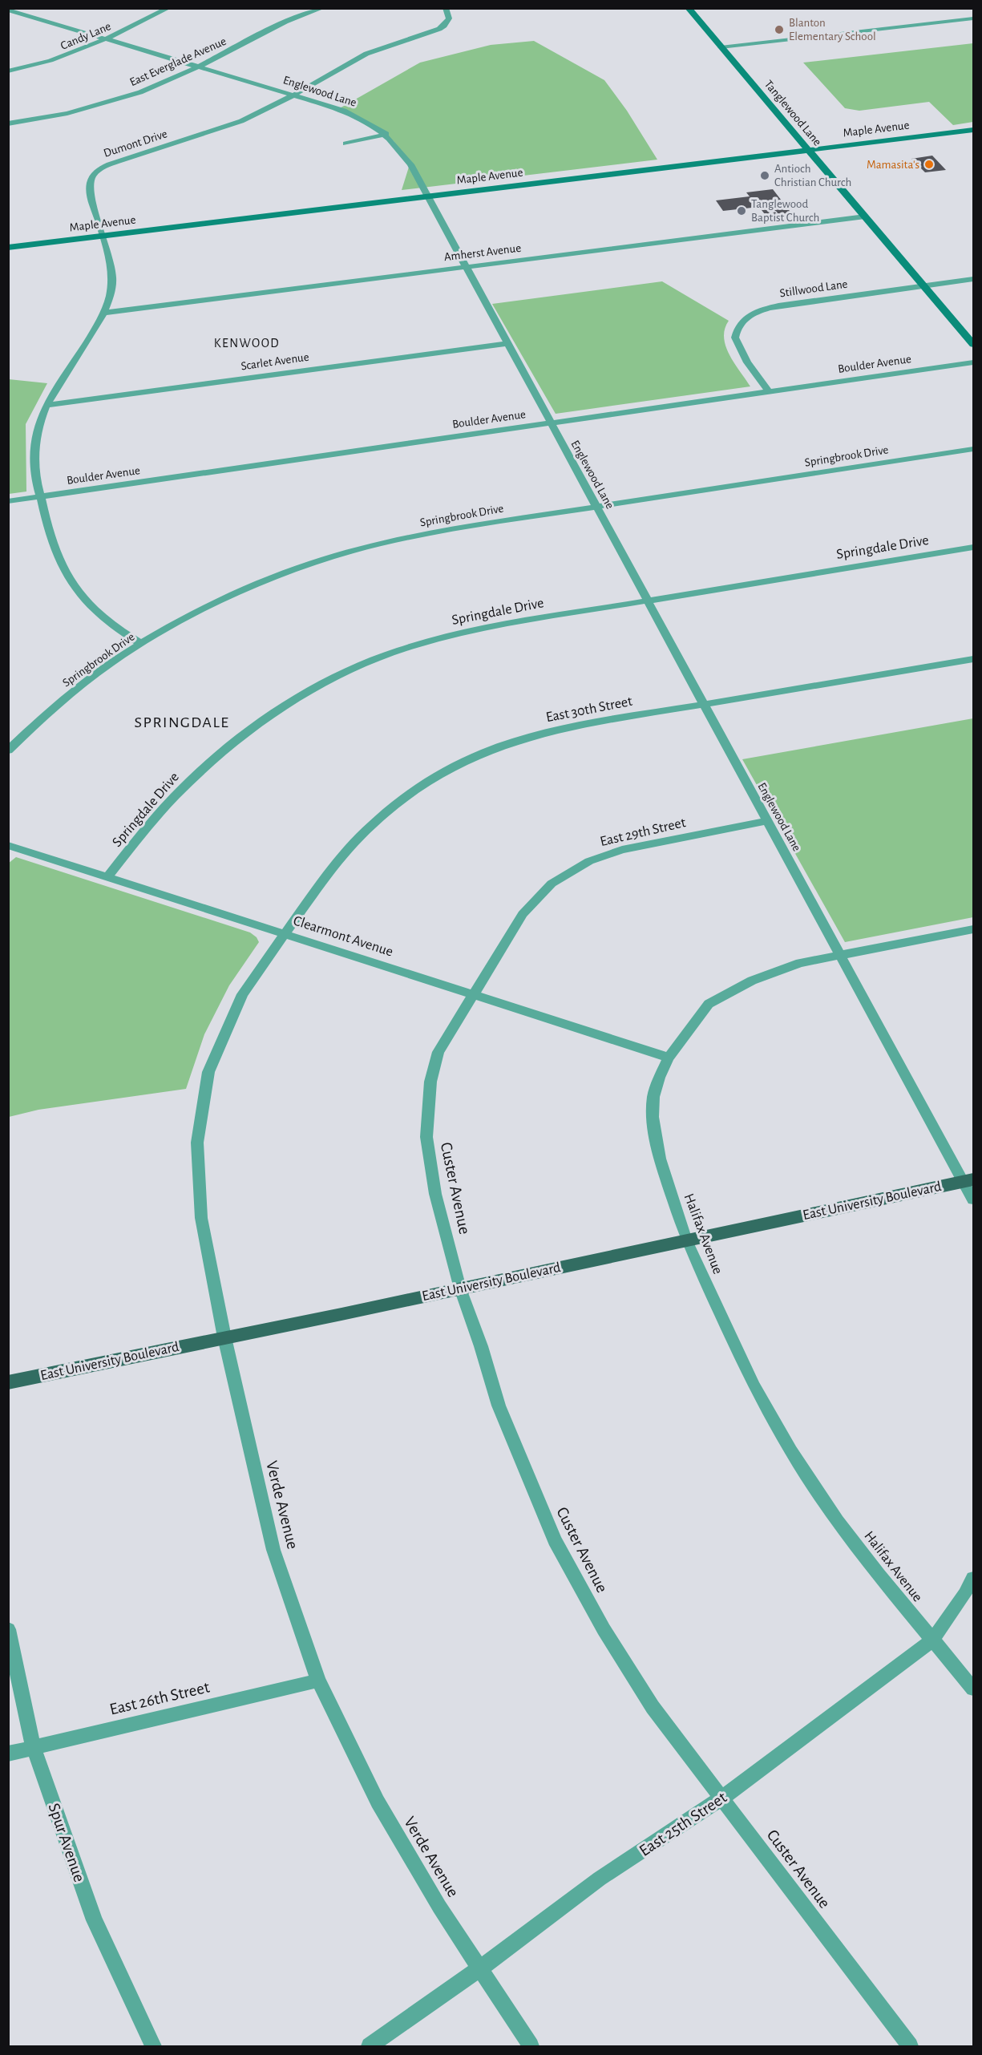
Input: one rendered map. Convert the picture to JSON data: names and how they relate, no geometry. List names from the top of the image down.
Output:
{
  "streets": {
    "main road": ["Tanglewood Lane", "Maple Avenue", "East University Boulevard"],
    "street": [
      "Candy Lane",
      "East Everglade Avenue",
      "Englewood Lane",
      "Dumont Drive",
      "Amherst Avenue",
      "Stillwood Lane",
      "Scarlet Avenue",
      "Boulder Avenue",
      "Springbrook Drive",
      "Springdale Drive",
      "East 30th Street",
      "East 29th Street",
      "Clearmont Avenue",
      "Custer Avenue",
      "Halifax Avenue",
      "Verde Avenue",
      "East 26th Street",
      "East 25th Street",
      "Spur Avenue"
    ]
  },
  "crossings": [
    ["Candy Lane", "Englewood Lane"],
    ["East Everglade Avenue", "Englewood Lane"],
    ["Englewood Lane", "Maple Avenue"],
    ["Englewood Lane", "Dumont Drive"],
    ["Englewood Lane", "Amherst Avenue"],
    ["Englewood Lane", "Scarlet Avenue"],
    ["Englewood Lane", "Boulder Avenue"],
    ["Englewood Lane", "Springbrook Drive"],
    ["Englewood Lane", "Springdale Drive"],
    ["Englewood Lane", "East 30th Street"],
    ["Englewood Lane", "East 29th Street"],
    ["Englewood Lane", "East University Boulevard"],
    ["Englewood Lane", "Halifax Avenue"],
    ["Tanglewood Lane", "Maple Avenue"],
    ["Tanglewood Lane", "Amherst Avenue"],
    ["Tanglewood Lane", "Stillwood Lane"],
    ["Maple Avenue", "Dumont Drive"],
    ["Dumont Drive", "Amherst Avenue"],
    ["Dumont Drive", "Scarlet Avenue"],
    ["Dumont Drive", "Boulder Avenue"],
    ["Dumont Drive", "Springbrook Drive"],
    ["Stillwood Lane", "Boulder Avenue"],
    ["Springdale Drive", "Clearmont Avenue"],
    ["East 30th Street", "Clearmont Avenue"],
    ["East 30th Street", "Verde Avenue"],
    ["East 29th Street", "Clearmont Avenue"],
    ["East 29th Street", "Custer Avenue"],
    ["Clearmont Avenue", "Custer Avenue"],
    ["Clearmont Avenue", "Halifax Avenue"],
    ["Clearmont Avenue", "Verde Avenue"],
    ["Custer Avenue", "East University Boulevard"],
    ["Custer Avenue", "East 25th Street"],
    ["East University Boulevard", "Halifax Avenue"],
    ["East University Boulevard", "Verde Avenue"],
    ["Halifax Avenue", "East 25th Street"],
    ["Verde Avenue", "East 26th Street"],
    ["Verde Avenue", "East 25th Street"],
    ["East 26th Street", "Spur Avenue"]
  ],
  "districts": ["KENWOOD", "SPRINGDALE"],
  "places": [
    "Blanton Elementary School",
    "Mamasita's",
    "Antioch Christian Church",
    "Tanglewood Baptist Church"
  ]
}
